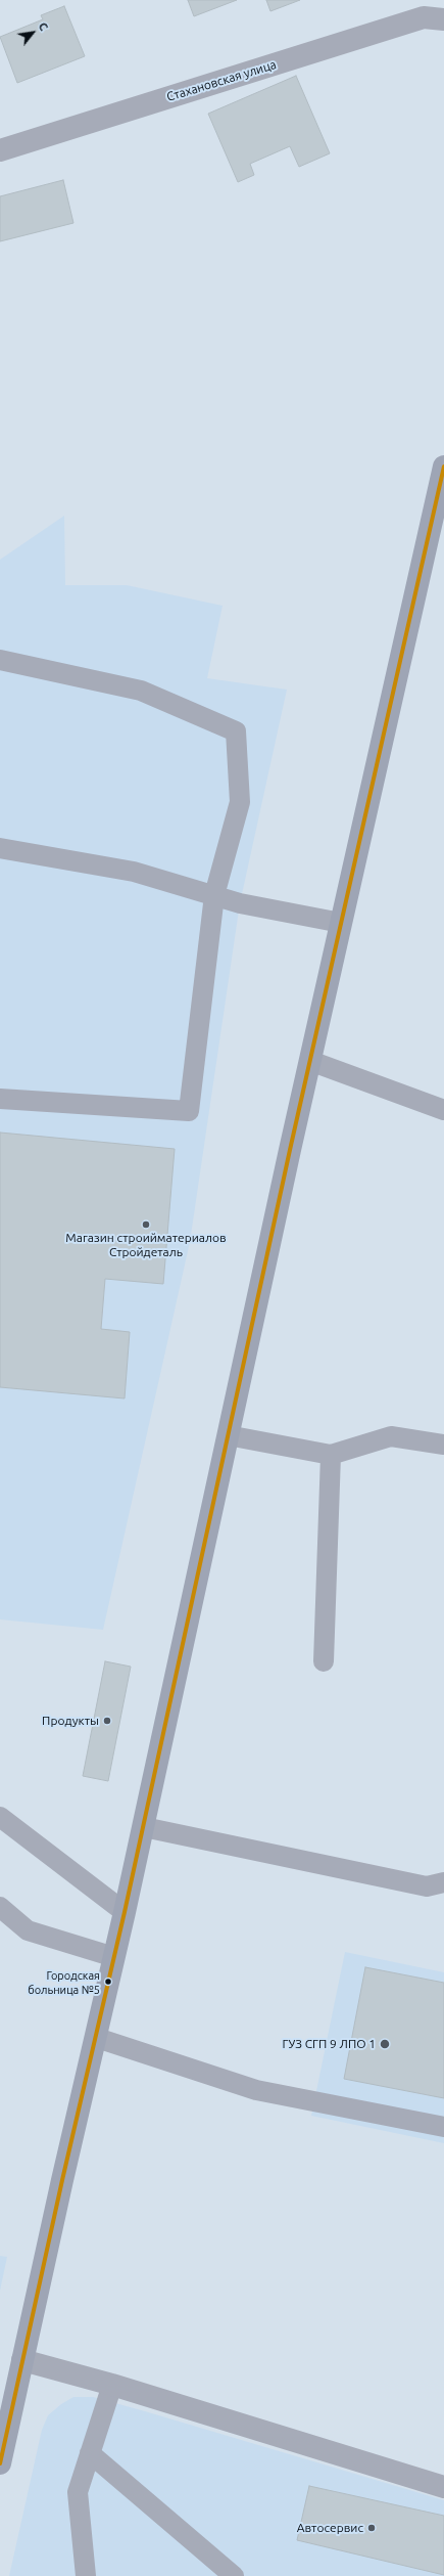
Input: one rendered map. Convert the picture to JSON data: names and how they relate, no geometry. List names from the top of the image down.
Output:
{
  "streets": {
    "street": ["Стахановская улица"]
  },
  "places": [
    "Магазин строийматериалов Стройдеталь",
    "Продукты",
    "Городская больница №5",
    "ГУЗ СГП 9 ЛПО 1",
    "Автосервис"
  ],
  "north": "top right"
}
